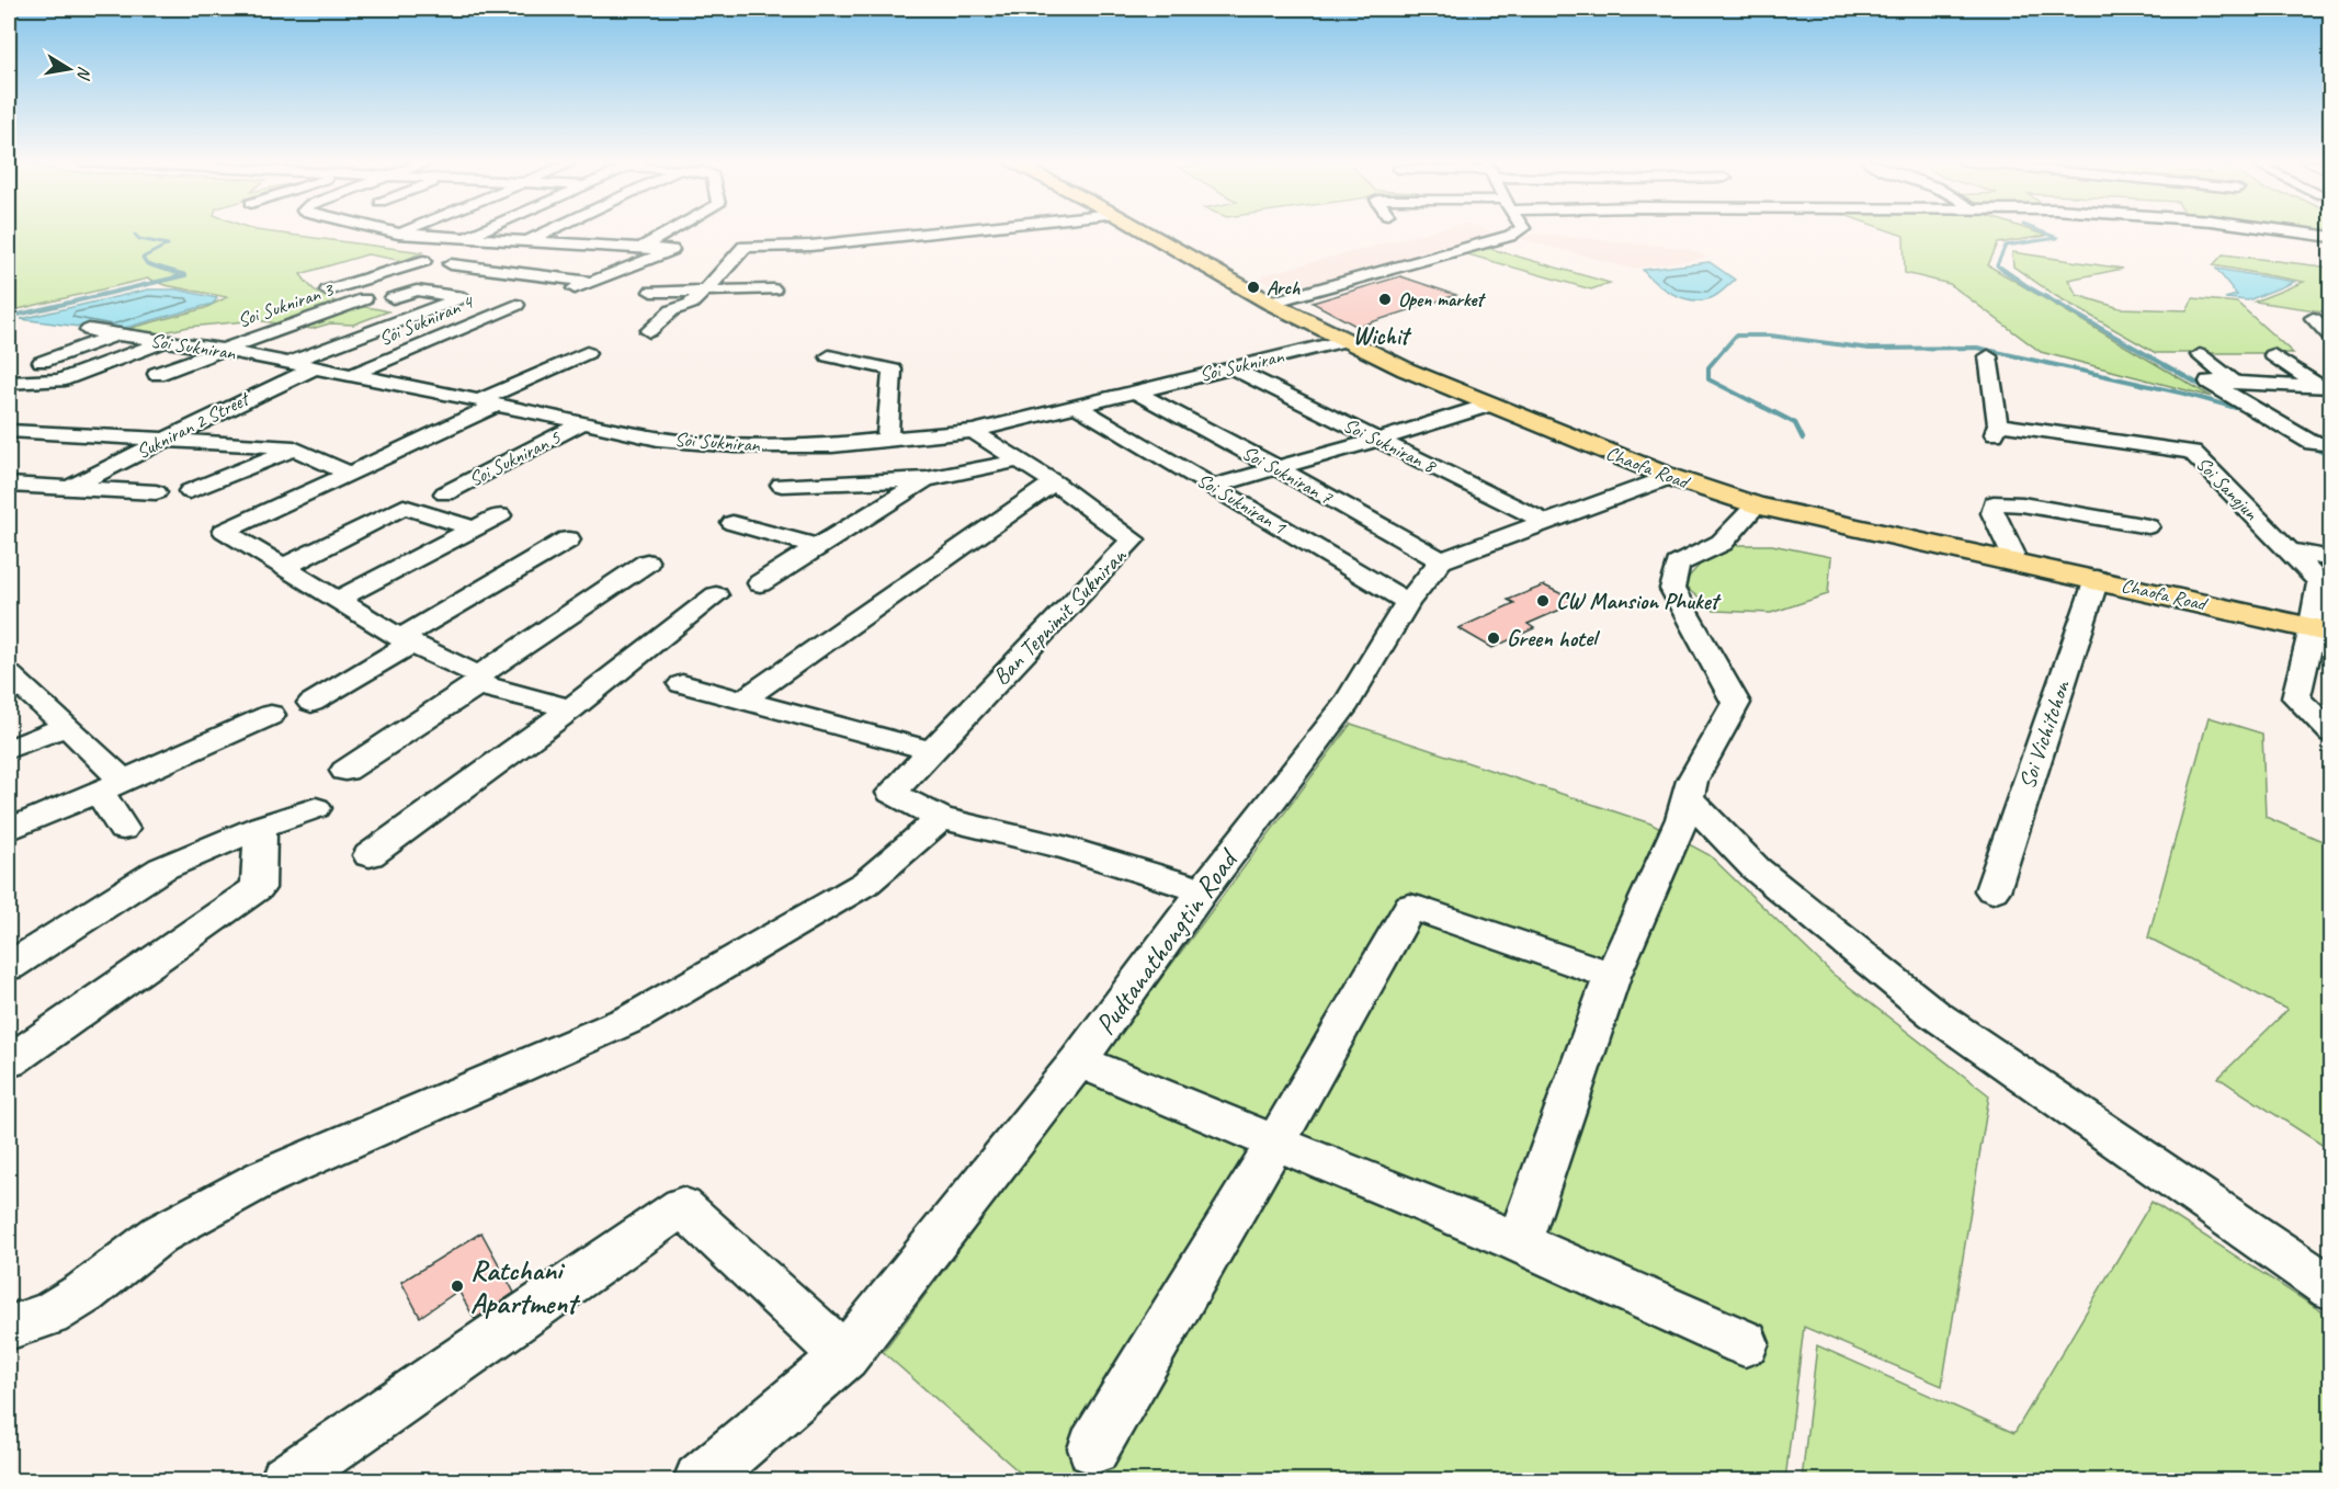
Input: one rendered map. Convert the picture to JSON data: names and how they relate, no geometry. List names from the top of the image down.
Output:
{
  "streets": {
    "main road": ["Chaofa Road"],
    "street": [
      "Soi Sukniran 3",
      "Soi Sukniran 4",
      "Soi Sukniran",
      "Sukniran 2 Street",
      "Soi Sukniran 8",
      "Soi Sukniran 5",
      "Soi Sukniran 7",
      "Soi Sangjun",
      "Soi Sukniran 1",
      "Ban Tepnimit Sukniran",
      "Soi Vichitchon",
      "Pudtanathongtin Road"
    ]
  },
  "crossings": [
    ["Soi Sukniran 3", "Soi Sukniran"],
    ["Soi Sukniran 4", "Soi Sukniran"],
    ["Soi Sukniran", "Sukniran 2 Street"],
    ["Soi Sukniran", "Soi Sukniran 8"],
    ["Soi Sukniran", "Soi Sukniran 5"],
    ["Soi Sukniran", "Chaofa Road"],
    ["Soi Sukniran", "Soi Sukniran 7"],
    ["Soi Sukniran", "Soi Sukniran 1"],
    ["Soi Sukniran", "Ban Tepnimit Sukniran"],
    ["Chaofa Road", "Soi Sangjun"],
    ["Chaofa Road", "Soi Vichitchon"],
    ["Soi Sukniran 7", "Pudtanathongtin Road"],
    ["Soi Sukniran 1", "Pudtanathongtin Road"]
  ],
  "districts": ["Wichit"],
  "places": [
    "Arch",
    "Open market",
    "CW Mansion Phuket",
    "Green hotel",
    "Ratchani Apartment"
  ],
  "north": "right"
}
